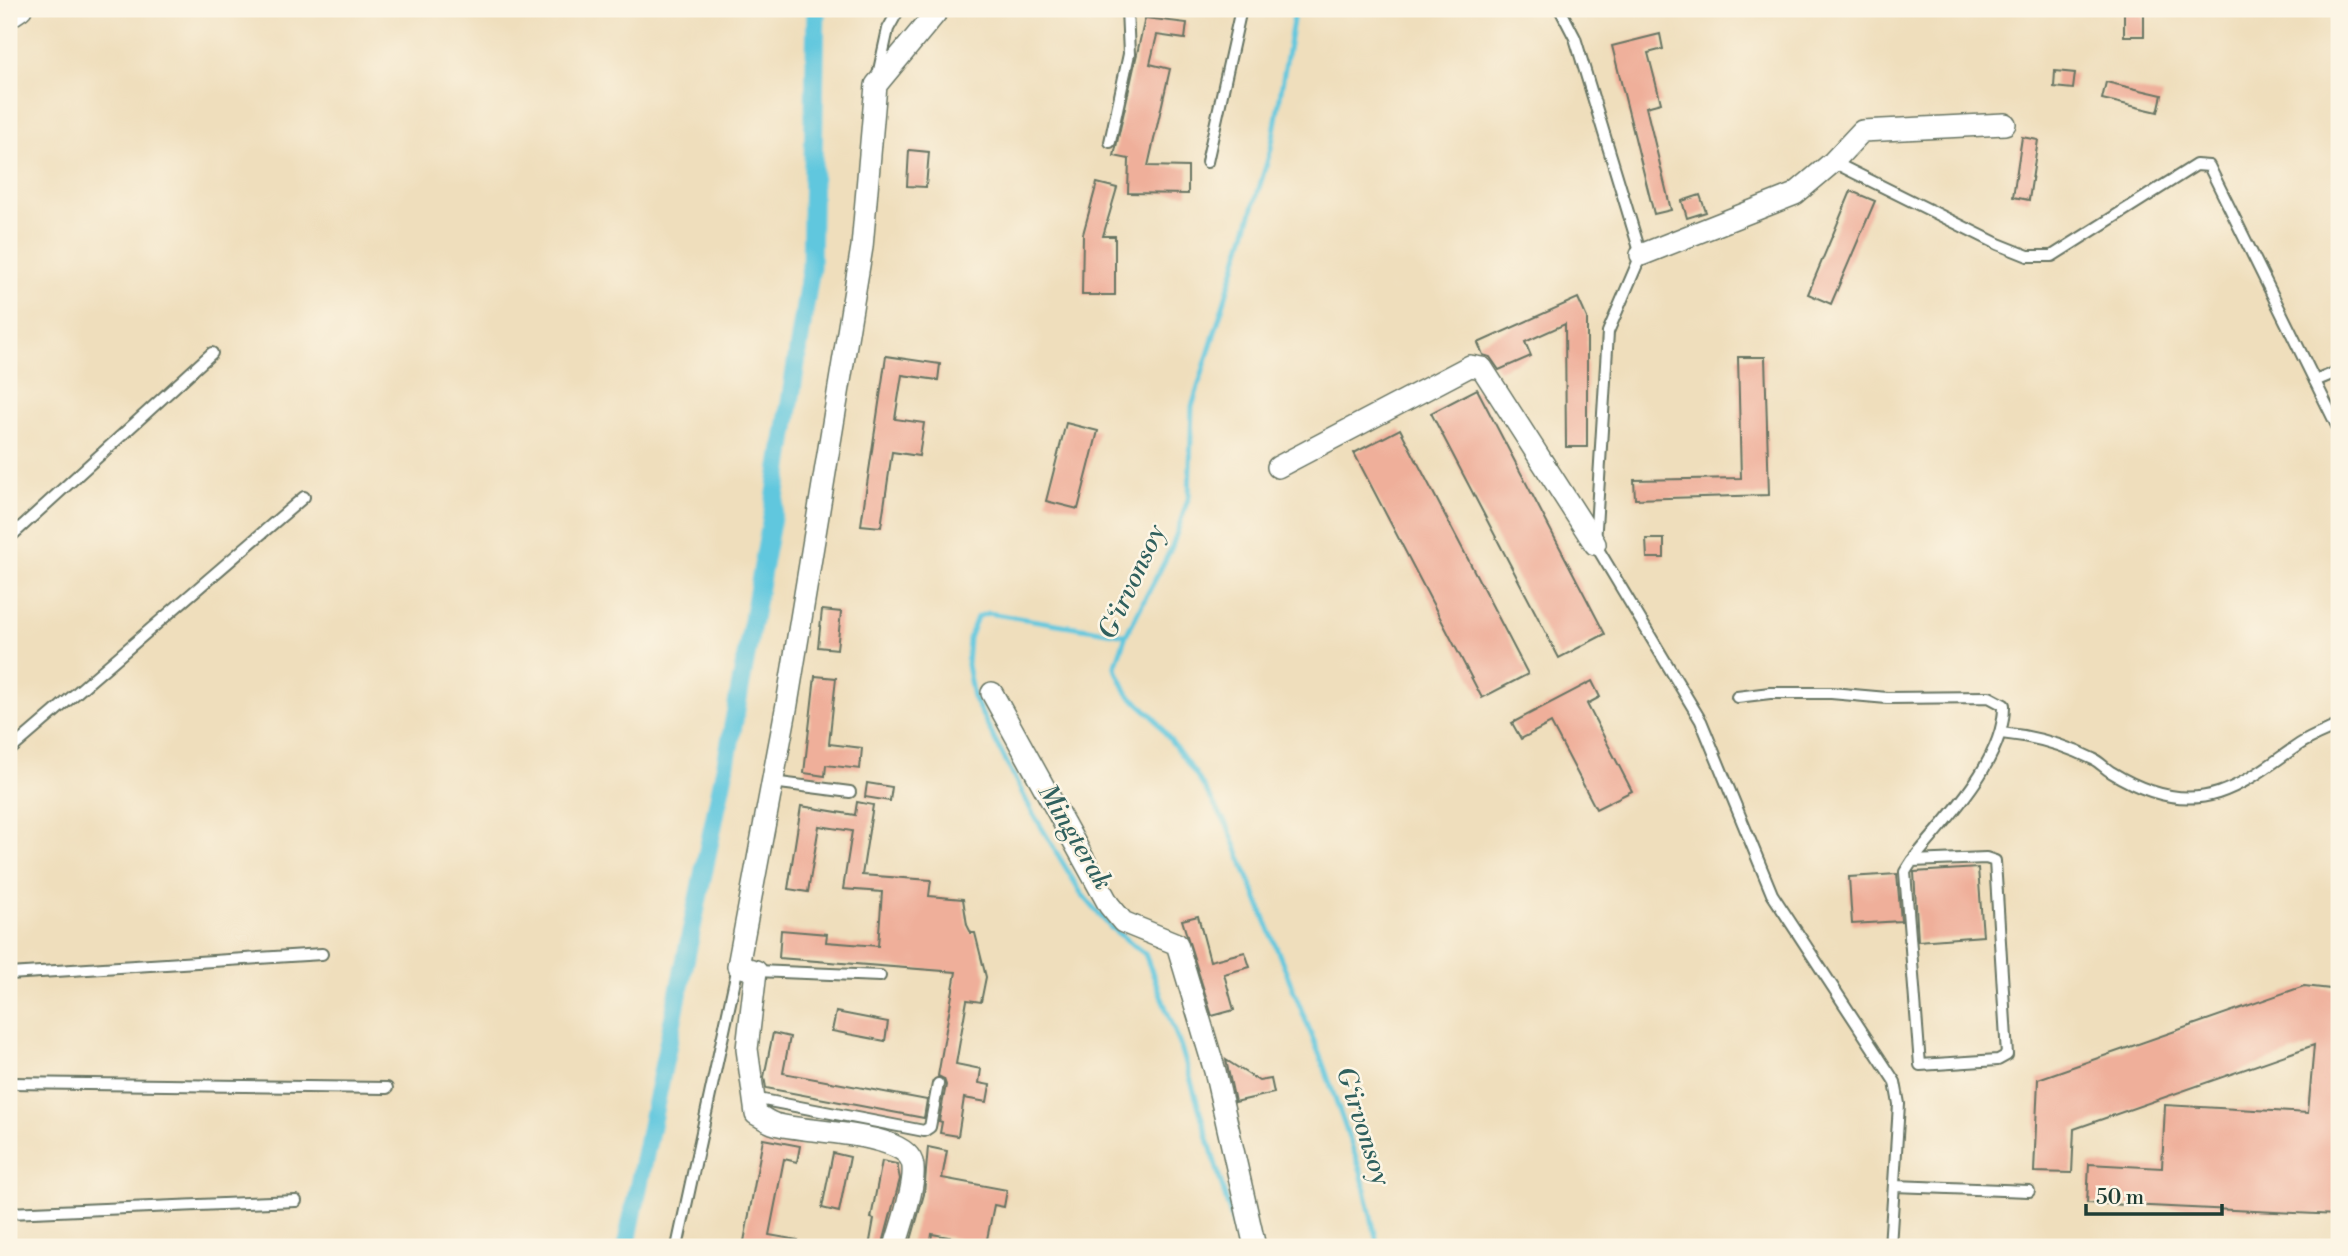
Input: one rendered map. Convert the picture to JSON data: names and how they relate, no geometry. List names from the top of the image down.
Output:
{
  "water": ["G‘irvonsoy", "Mingterak"],
  "scale_bar": "50 m"
}
